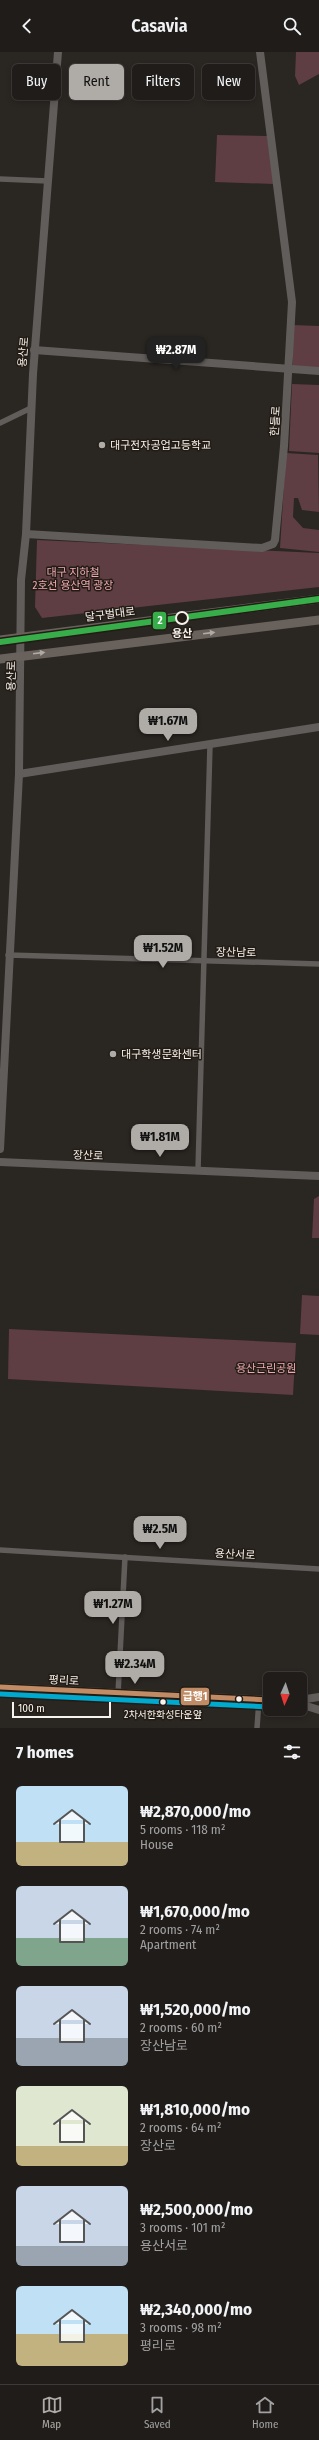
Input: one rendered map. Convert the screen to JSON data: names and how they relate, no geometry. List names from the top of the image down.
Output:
{
  "streets": {
    "main road": ["달구벌대로"],
    "street": [
      "용산로",
      "한들로",
      "장산남로",
      "장산로",
      "용산서로",
      "평리로"
    ]
  },
  "crossings": [
    ["용산로", "한들로"],
    ["용산로", "달구벌대로"],
    ["용산로", "장산남로"]
  ],
  "parks": ["대구 지하철 2호선 용산역 광장", "용산근린공원"],
  "places": [
    "대구전자공업고등학교",
    "용산",
    "대구학생문화센터",
    "2차서한화성타운앞"
  ],
  "lines": ["metro line 2", "transit line 급행1"],
  "scale_bar": "100 m",
  "north": "bottom",
  "page": {
    "header": "Casavia",
    "chip": [
      "Buy",
      "Rent",
      "Filters",
      "New"
    ],
    "price": [
      "₩2.87M",
      "₩1.67M",
      "₩1.52M",
      "₩1.81M",
      "₩2.5M",
      "₩1.27M",
      "₩2.34M"
    ],
    "scale": "100 m",
    "heading": "7 homes",
    "list": [
      {
        "name": "₩2,870,000/mo",
        "note": "5 rooms · 118 m² · House"
      },
      {
        "name": "₩1,670,000/mo",
        "note": "2 rooms · 74 m² · Apartment"
      },
      {
        "name": "₩1,520,000/mo",
        "note": "2 rooms · 60 m² · 장산남로"
      },
      {
        "name": "₩1,810,000/mo",
        "note": "2 rooms · 64 m² · 장산로"
      },
      {
        "name": "₩2,500,000/mo",
        "note": "3 rooms · 101 m² · 용산서로"
      },
      {
        "name": "₩2,340,000/mo",
        "note": "3 rooms · 98 m² · 평리로"
      }
    ],
    "tabs": ["Map", "Saved", "Home"]
  }
}
